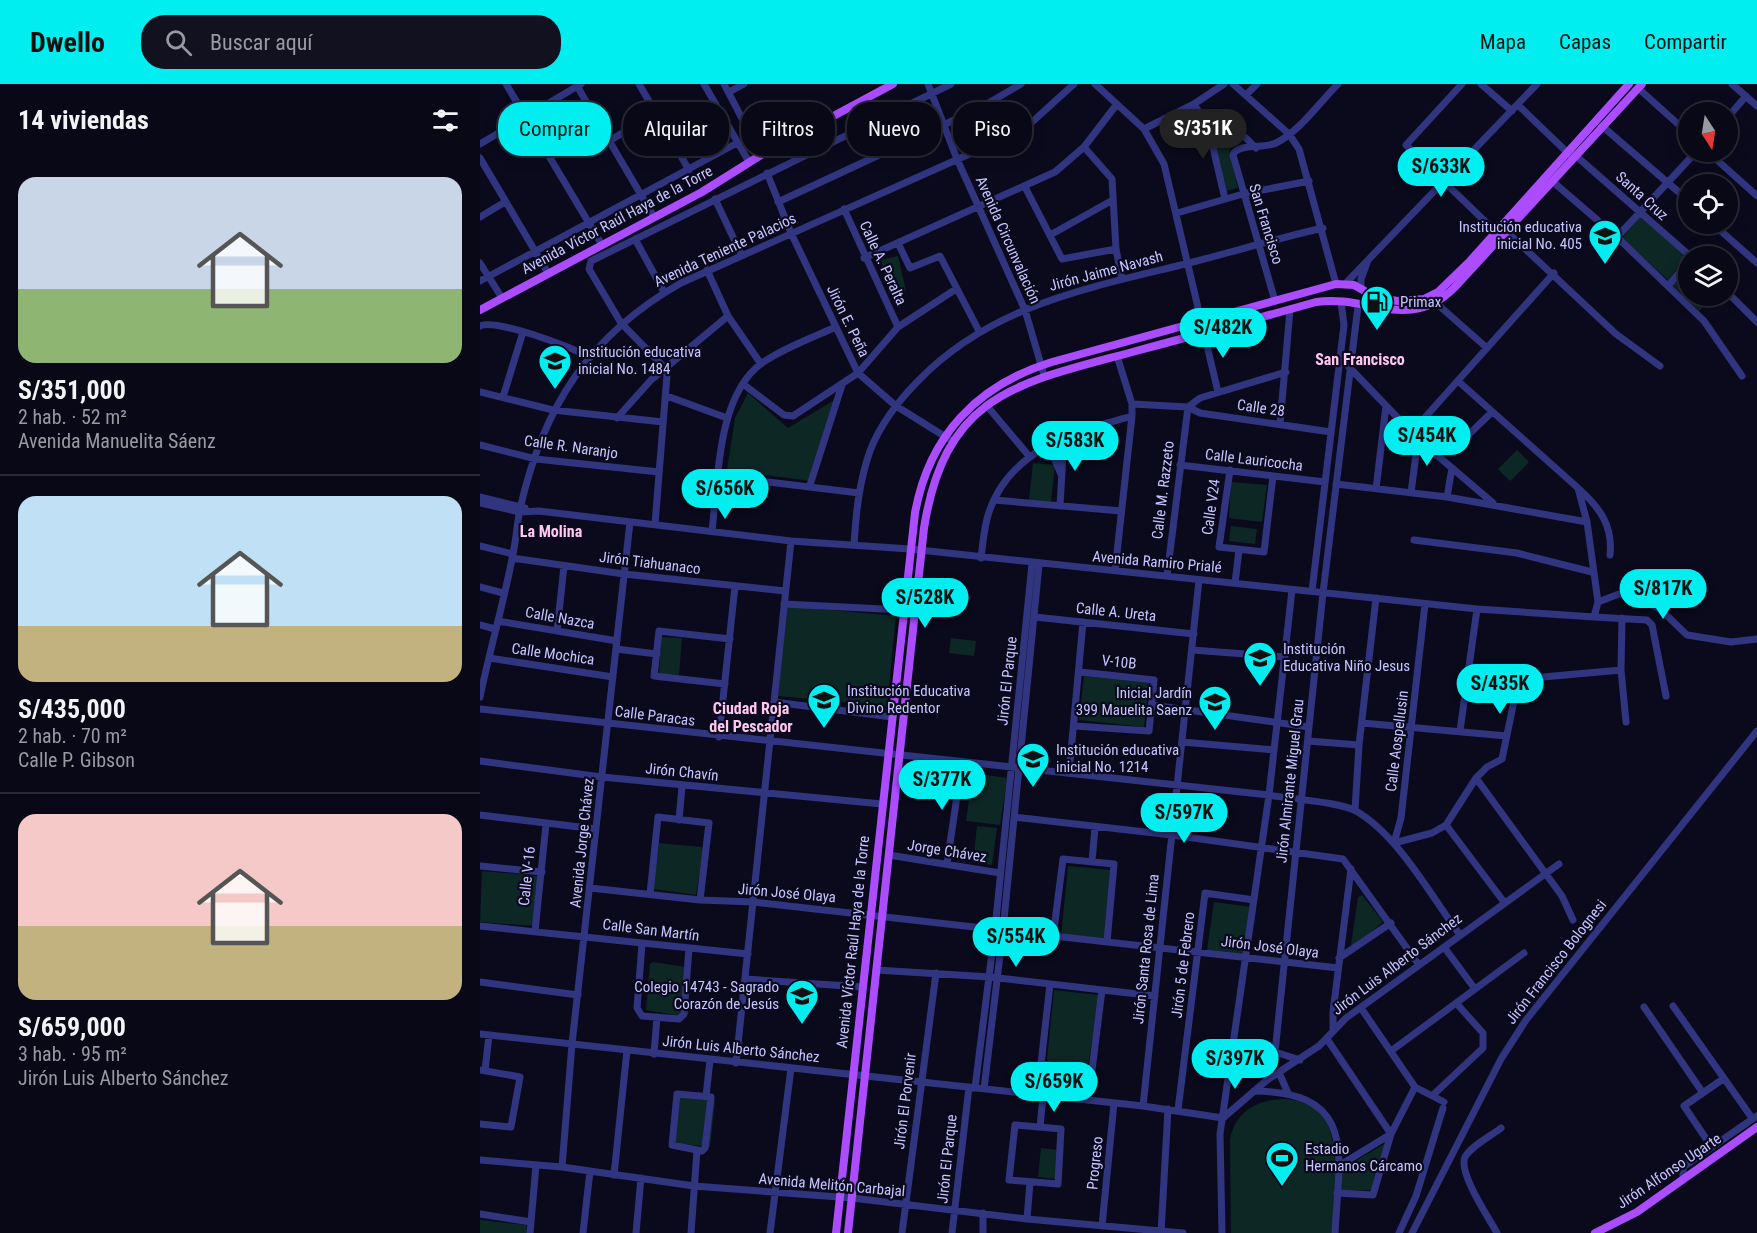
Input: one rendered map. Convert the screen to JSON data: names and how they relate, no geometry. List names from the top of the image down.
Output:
{
  "streets": {
    "main road": ["Avenida Víctor Raúl Haya de la Torre", "Jirón Alfonso Ugarte"],
    "street": [
      "Santa Cruz",
      "San Francisco",
      "Avenida Circunvalación",
      "Avenida Teniente Palacios",
      "Calle A. Peralta",
      "Jirón Jaime Navash",
      "Jirón E. Peña",
      "Calle 28",
      "Calle R. Naranjo",
      "Calle Lauricocha",
      "Calle M. Razzeto",
      "Calle V24",
      "Avenida Ramiro Prialé",
      "Jirón Tiahuanaco",
      "Calle A. Ureta",
      "Calle Nazca",
      "Calle Mochica",
      "V-10B",
      "Jirón El Parque",
      "Calle Paracas",
      "Calle Aospellusin",
      "Jirón Chavín",
      "Jirón Almirante Miguel Grau",
      "Avenida Jorge Chávez",
      "Jorge Chávez",
      "Calle V-16",
      "Jirón José Olaya",
      "Calle San Martín",
      "Jirón Santa Rosa de Lima",
      "Jirón Francisco Bolognesi",
      "Jirón Luis Alberto Sánchez",
      "Jirón 5 de Febrero",
      "Jirón El Porvenir",
      "Progreso",
      "Avenida Melitón Carbajal"
    ]
  },
  "crossings": [
    ["Santa Cruz", "Avenida Víctor Raúl Haya de la Torre"],
    ["Avenida Víctor Raúl Haya de la Torre", "San Francisco"],
    ["Avenida Víctor Raúl Haya de la Torre", "Avenida Circunvalación"],
    ["Avenida Víctor Raúl Haya de la Torre", "Jirón E. Peña"],
    ["Avenida Víctor Raúl Haya de la Torre", "Avenida Ramiro Prialé"],
    ["Avenida Víctor Raúl Haya de la Torre", "Calle Paracas"],
    ["Avenida Víctor Raúl Haya de la Torre", "Jirón Chavín"],
    ["Avenida Víctor Raúl Haya de la Torre", "Jirón Almirante Miguel Grau"],
    ["Avenida Víctor Raúl Haya de la Torre", "Jorge Chávez"],
    ["Avenida Víctor Raúl Haya de la Torre", "Jirón José Olaya"],
    ["Avenida Víctor Raúl Haya de la Torre", "Jirón Luis Alberto Sánchez"],
    ["Avenida Víctor Raúl Haya de la Torre", "Avenida Melitón Carbajal"],
    ["San Francisco", "Jirón Jaime Navash"],
    ["Avenida Circunvalación", "Avenida Teniente Palacios"],
    ["Avenida Circunvalación", "Jirón Jaime Navash"],
    ["Avenida Teniente Palacios", "Calle A. Peralta"],
    ["Avenida Teniente Palacios", "Jirón E. Peña"],
    ["Avenida Teniente Palacios", "Calle R. Naranjo"],
    ["Avenida Teniente Palacios", "Avenida Ramiro Prialé"],
    ["Avenida Teniente Palacios", "Jirón Tiahuanaco"],
    ["Avenida Teniente Palacios", "Calle Nazca"],
    ["Avenida Teniente Palacios", "Calle Mochica"],
    ["Jirón Jaime Navash", "Jirón E. Peña"],
    ["Jirón Jaime Navash", "Avenida Ramiro Prialé"],
    ["Calle 28", "Calle M. Razzeto"],
    ["Calle Lauricocha", "Calle M. Razzeto"],
    ["Calle Lauricocha", "Calle V24"],
    ["Calle M. Razzeto", "Avenida Ramiro Prialé"],
    ["Avenida Ramiro Prialé", "Jirón El Parque"],
    ["Avenida Ramiro Prialé", "Calle Aospellusin"],
    ["Avenida Ramiro Prialé", "Jirón Almirante Miguel Grau"],
    ["Avenida Ramiro Prialé", "Avenida Jorge Chávez"],
    ["Avenida Ramiro Prialé", "Jirón Santa Rosa de Lima"],
    ["Jirón Tiahuanaco", "Avenida Jorge Chávez"],
    ["Calle A. Ureta", "Jirón El Parque"],
    ["Calle A. Ureta", "Jirón Santa Rosa de Lima"],
    ["Calle Nazca", "Avenida Jorge Chávez"],
    ["Calle Mochica", "Avenida Jorge Chávez"],
    ["Jirón El Parque", "Calle Paracas"],
    ["Jirón El Parque", "Jorge Chávez"],
    ["Jirón El Parque", "Jirón José Olaya"],
    ["Jirón El Parque", "Jirón Luis Alberto Sánchez"],
    ["Jirón El Parque", "Avenida Melitón Carbajal"],
    ["Calle Paracas", "Jirón Almirante Miguel Grau"],
    ["Calle Paracas", "Avenida Jorge Chávez"],
    ["Calle Paracas", "Jirón Santa Rosa de Lima"],
    ["Jirón Chavín", "Avenida Jorge Chávez"],
    ["Jirón Almirante Miguel Grau", "Jirón José Olaya"],
    ["Jirón Almirante Miguel Grau", "Jirón Luis Alberto Sánchez"],
    ["Avenida Jorge Chávez", "Jirón José Olaya"],
    ["Avenida Jorge Chávez", "Calle San Martín"],
    ["Avenida Jorge Chávez", "Jirón Luis Alberto Sánchez"],
    ["Avenida Jorge Chávez", "Avenida Melitón Carbajal"],
    ["Calle V-16", "Calle San Martín"],
    ["Jirón José Olaya", "Jirón Santa Rosa de Lima"],
    ["Jirón José Olaya", "Jirón 5 de Febrero"],
    ["Jirón Santa Rosa de Lima", "Jirón Luis Alberto Sánchez"],
    ["Jirón Luis Alberto Sánchez", "Jirón 5 de Febrero"],
    ["Jirón Luis Alberto Sánchez", "Jirón El Porvenir"],
    ["Jirón Luis Alberto Sánchez", "Progreso"],
    ["Jirón El Porvenir", "Avenida Melitón Carbajal"],
    ["Progreso", "Avenida Melitón Carbajal"]
  ],
  "districts": ["San Francisco", "La Molina", "Ciudad Roja del Pescador"],
  "places": {
    "school or university": [
      "Institución educativa inicial No. 405",
      "Institución educativa inicial No. 1484",
      "Institución Educativa Niño Jesus",
      "Institución Educativa Divino Redentor",
      "Inicial Jardín 399 Mauelita Saenz",
      "Institución educativa inicial No. 1214",
      "Colegio 14743 - Sagrado Corazón de Jesús"
    ],
    "fuel station": ["Primax"],
    "sports": ["Estadio Hermanos Cárcamo"]
  },
  "north": "bottom",
  "page": {
    "header": "Dwello",
    "search": "Buscar aquí",
    "nav": ["Mapa", "Capas", "Compartir"],
    "heading": "14 viviendas",
    "chip": [
      "Comprar",
      "Alquilar",
      "Filtros",
      "Nuevo",
      "Piso"
    ],
    "price": [
      "S/351K",
      "S/633K",
      "S/482K",
      "S/454K",
      "S/583K",
      "S/656K",
      "S/817K",
      "S/528K",
      "S/435K",
      "S/377K",
      "S/597K",
      "S/554K",
      "S/397K",
      "S/659K"
    ],
    "list": [
      {
        "name": "S/351,000",
        "note": "2 hab. · 52 m² · Avenida Manuelita Sáenz"
      },
      {
        "name": "S/435,000",
        "note": "2 hab. · 70 m² · Calle P. Gibson"
      },
      {
        "name": "S/659,000",
        "note": "3 hab. · 95 m² · Jirón Luis Alberto Sánchez"
      }
    ]
  }
}
